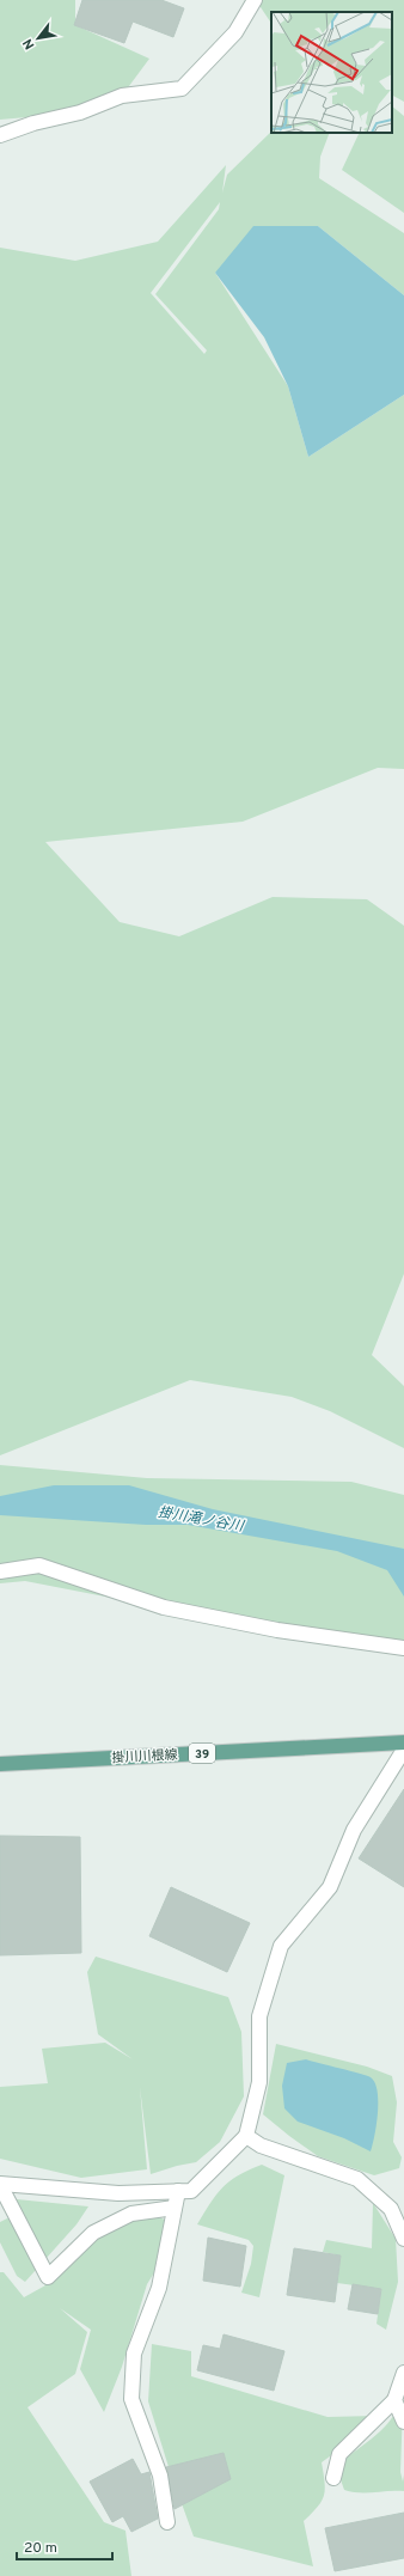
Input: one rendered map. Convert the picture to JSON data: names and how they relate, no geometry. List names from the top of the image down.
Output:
{
  "streets": {
    "main road": ["39", "掛川川根線"]
  },
  "water": ["掛川滝ノ谷川"],
  "scale_bar": "20 m",
  "north": "bottom left"
}
